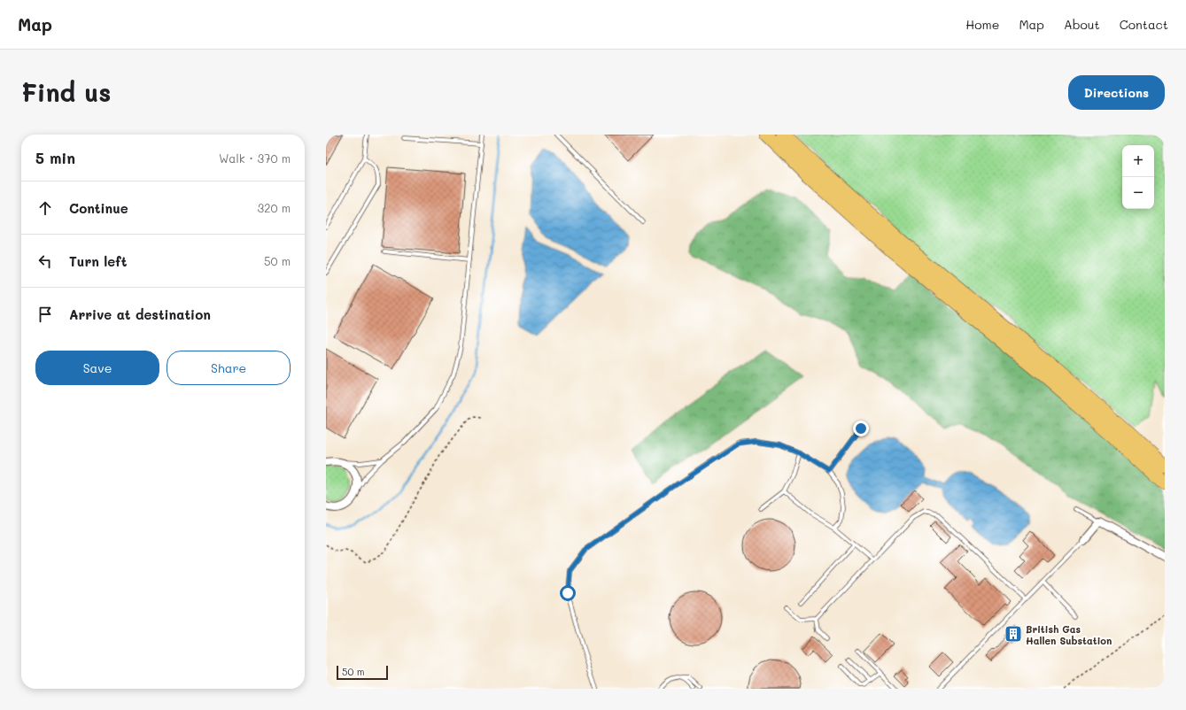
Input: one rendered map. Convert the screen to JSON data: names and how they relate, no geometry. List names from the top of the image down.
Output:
{
  "places": {
    "building": ["British Gas Hallen Substation"]
  },
  "scale_bar": "50 m",
  "page": {
    "header": "Map",
    "nav": [
      "Home",
      "Map",
      "About",
      "Contact"
    ],
    "buttons": [
      "Directions",
      ["Save", "Share"]
    ],
    "title": "Find us",
    "heading": ["5 min", "Walk · 370 m"],
    "map_buttons": ["+", "−"],
    "list": [
      ["Continue", "320 m"],
      ["Turn left", "50 m"],
      "Arrive at destination"
    ],
    "scale": "50 m"
  }
}
